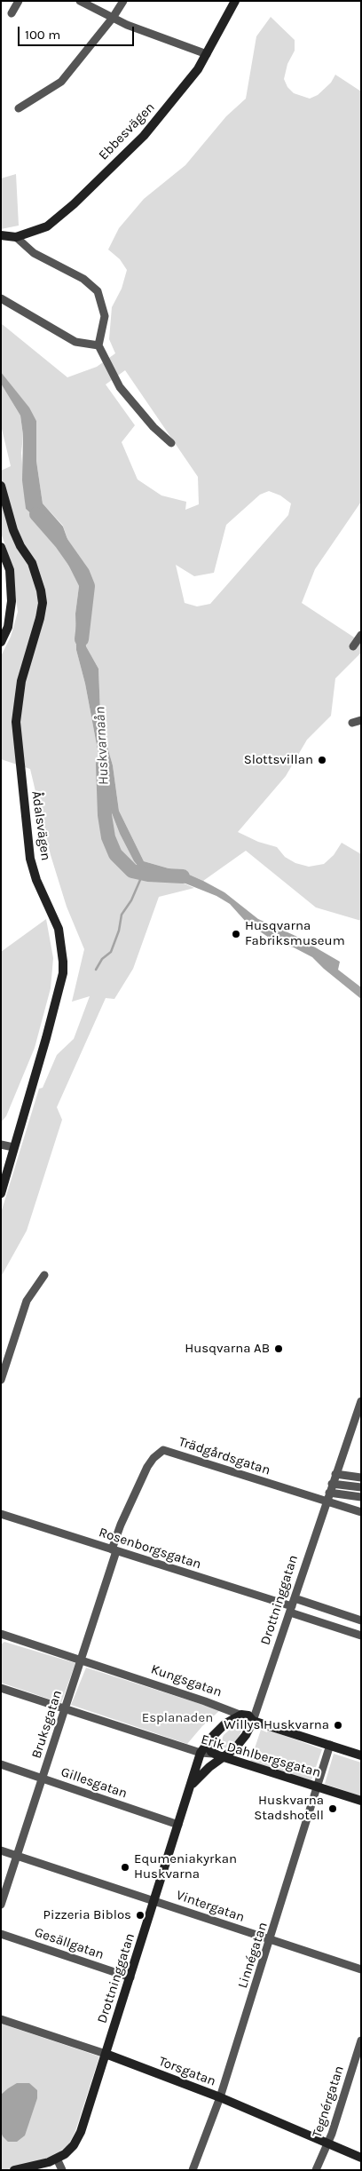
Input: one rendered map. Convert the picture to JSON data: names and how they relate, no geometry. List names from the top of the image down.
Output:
{
  "streets": {
    "street": [
      "Ebbesvägen",
      "Ådalsvägen",
      "Trädgårdsgatan",
      "Rosenborgsgatan",
      "Drottninggatan",
      "Kungsgatan",
      "Bruksgatan",
      "Erik Dahlbergsgatan",
      "Gillesgatan",
      "Vintergatan",
      "Gesällgatan",
      "Linnégatan",
      "Torsgatan",
      "Tegnérgatan"
    ]
  },
  "crossings": [
    ["Trädgårdsgatan", "Rosenborgsgatan"],
    ["Trädgårdsgatan", "Drottninggatan"],
    ["Trädgårdsgatan", "Bruksgatan"],
    ["Rosenborgsgatan", "Drottninggatan"],
    ["Rosenborgsgatan", "Bruksgatan"],
    ["Drottninggatan", "Kungsgatan"],
    ["Drottninggatan", "Erik Dahlbergsgatan"],
    ["Drottninggatan", "Gillesgatan"],
    ["Drottninggatan", "Vintergatan"],
    ["Drottninggatan", "Gesällgatan"],
    ["Drottninggatan", "Torsgatan"],
    ["Kungsgatan", "Bruksgatan"],
    ["Kungsgatan", "Linnégatan"],
    ["Bruksgatan", "Erik Dahlbergsgatan"],
    ["Bruksgatan", "Gillesgatan"],
    ["Bruksgatan", "Vintergatan"],
    ["Erik Dahlbergsgatan", "Linnégatan"],
    ["Vintergatan", "Linnégatan"],
    ["Linnégatan", "Torsgatan"],
    ["Torsgatan", "Tegnérgatan"]
  ],
  "water": ["Huskvarnaån"],
  "parks": ["Esplanaden"],
  "places": [
    "Slottsvillan",
    "Husqvarna Fabriksmuseum",
    "Husqvarna AB",
    "Willys Huskvarna",
    "Huskvarna Stadshotell",
    "Equmeniakyrkan Huskvarna",
    "Pizzeria Biblos"
  ],
  "scale_bar": "100 m"
}
